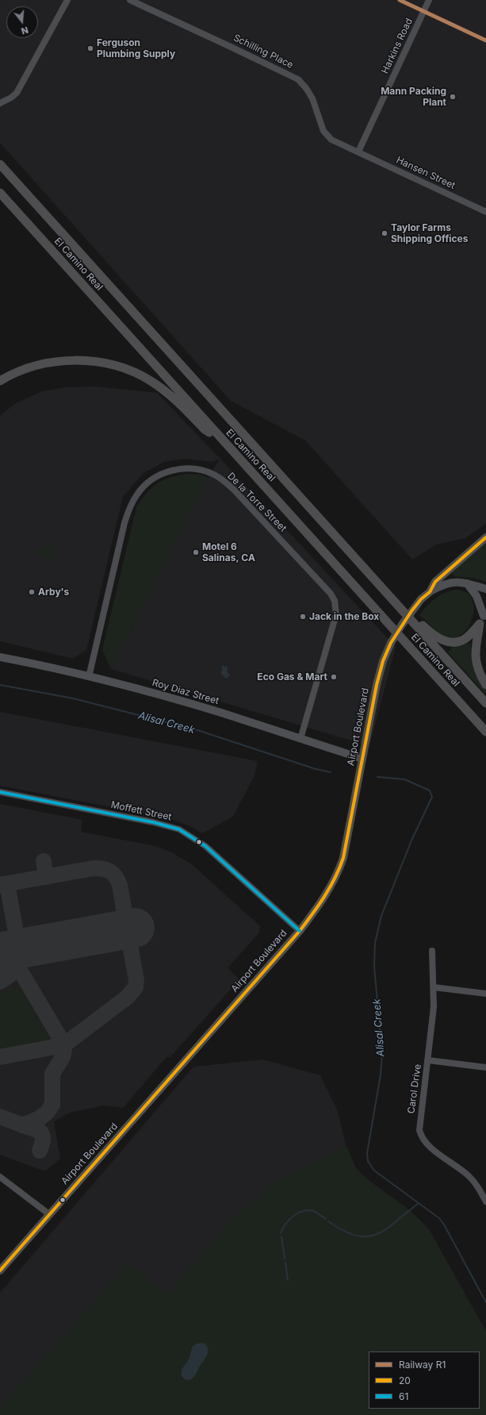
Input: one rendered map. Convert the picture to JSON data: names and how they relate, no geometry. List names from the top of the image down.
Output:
{
  "streets": {
    "highway": ["El Camino Real"],
    "main road": ["Roy Diaz Street", "Airport Boulevard"],
    "street": [
      "Harkins Road",
      "Schilling Place",
      "Hansen Street",
      "De la Torre Street",
      "Moffett Street",
      "Carol Drive"
    ]
  },
  "crossings": [
    ["Harkins Road", "Schilling Place"],
    ["Harkins Road", "Hansen Street"],
    ["Schilling Place", "Hansen Street"],
    ["De la Torre Street", "Roy Diaz Street"],
    ["Roy Diaz Street", "Airport Boulevard"],
    ["Airport Boulevard", "Moffett Street"]
  ],
  "water": ["Alisal Creek"],
  "places": [
    "Ferguson Plumbing Supply",
    "Mann Packing Plant",
    "Taylor Farms Shipping Offices",
    "Motel 6 Salinas, CA",
    "Arby's",
    "Jack in the Box",
    "Eco Gas & Mart"
  ],
  "lines": ["rail line R1", "transit line 20", "transit line 61"],
  "legend": ["Railway R1", "20", "61"],
  "north": "bottom"
}
